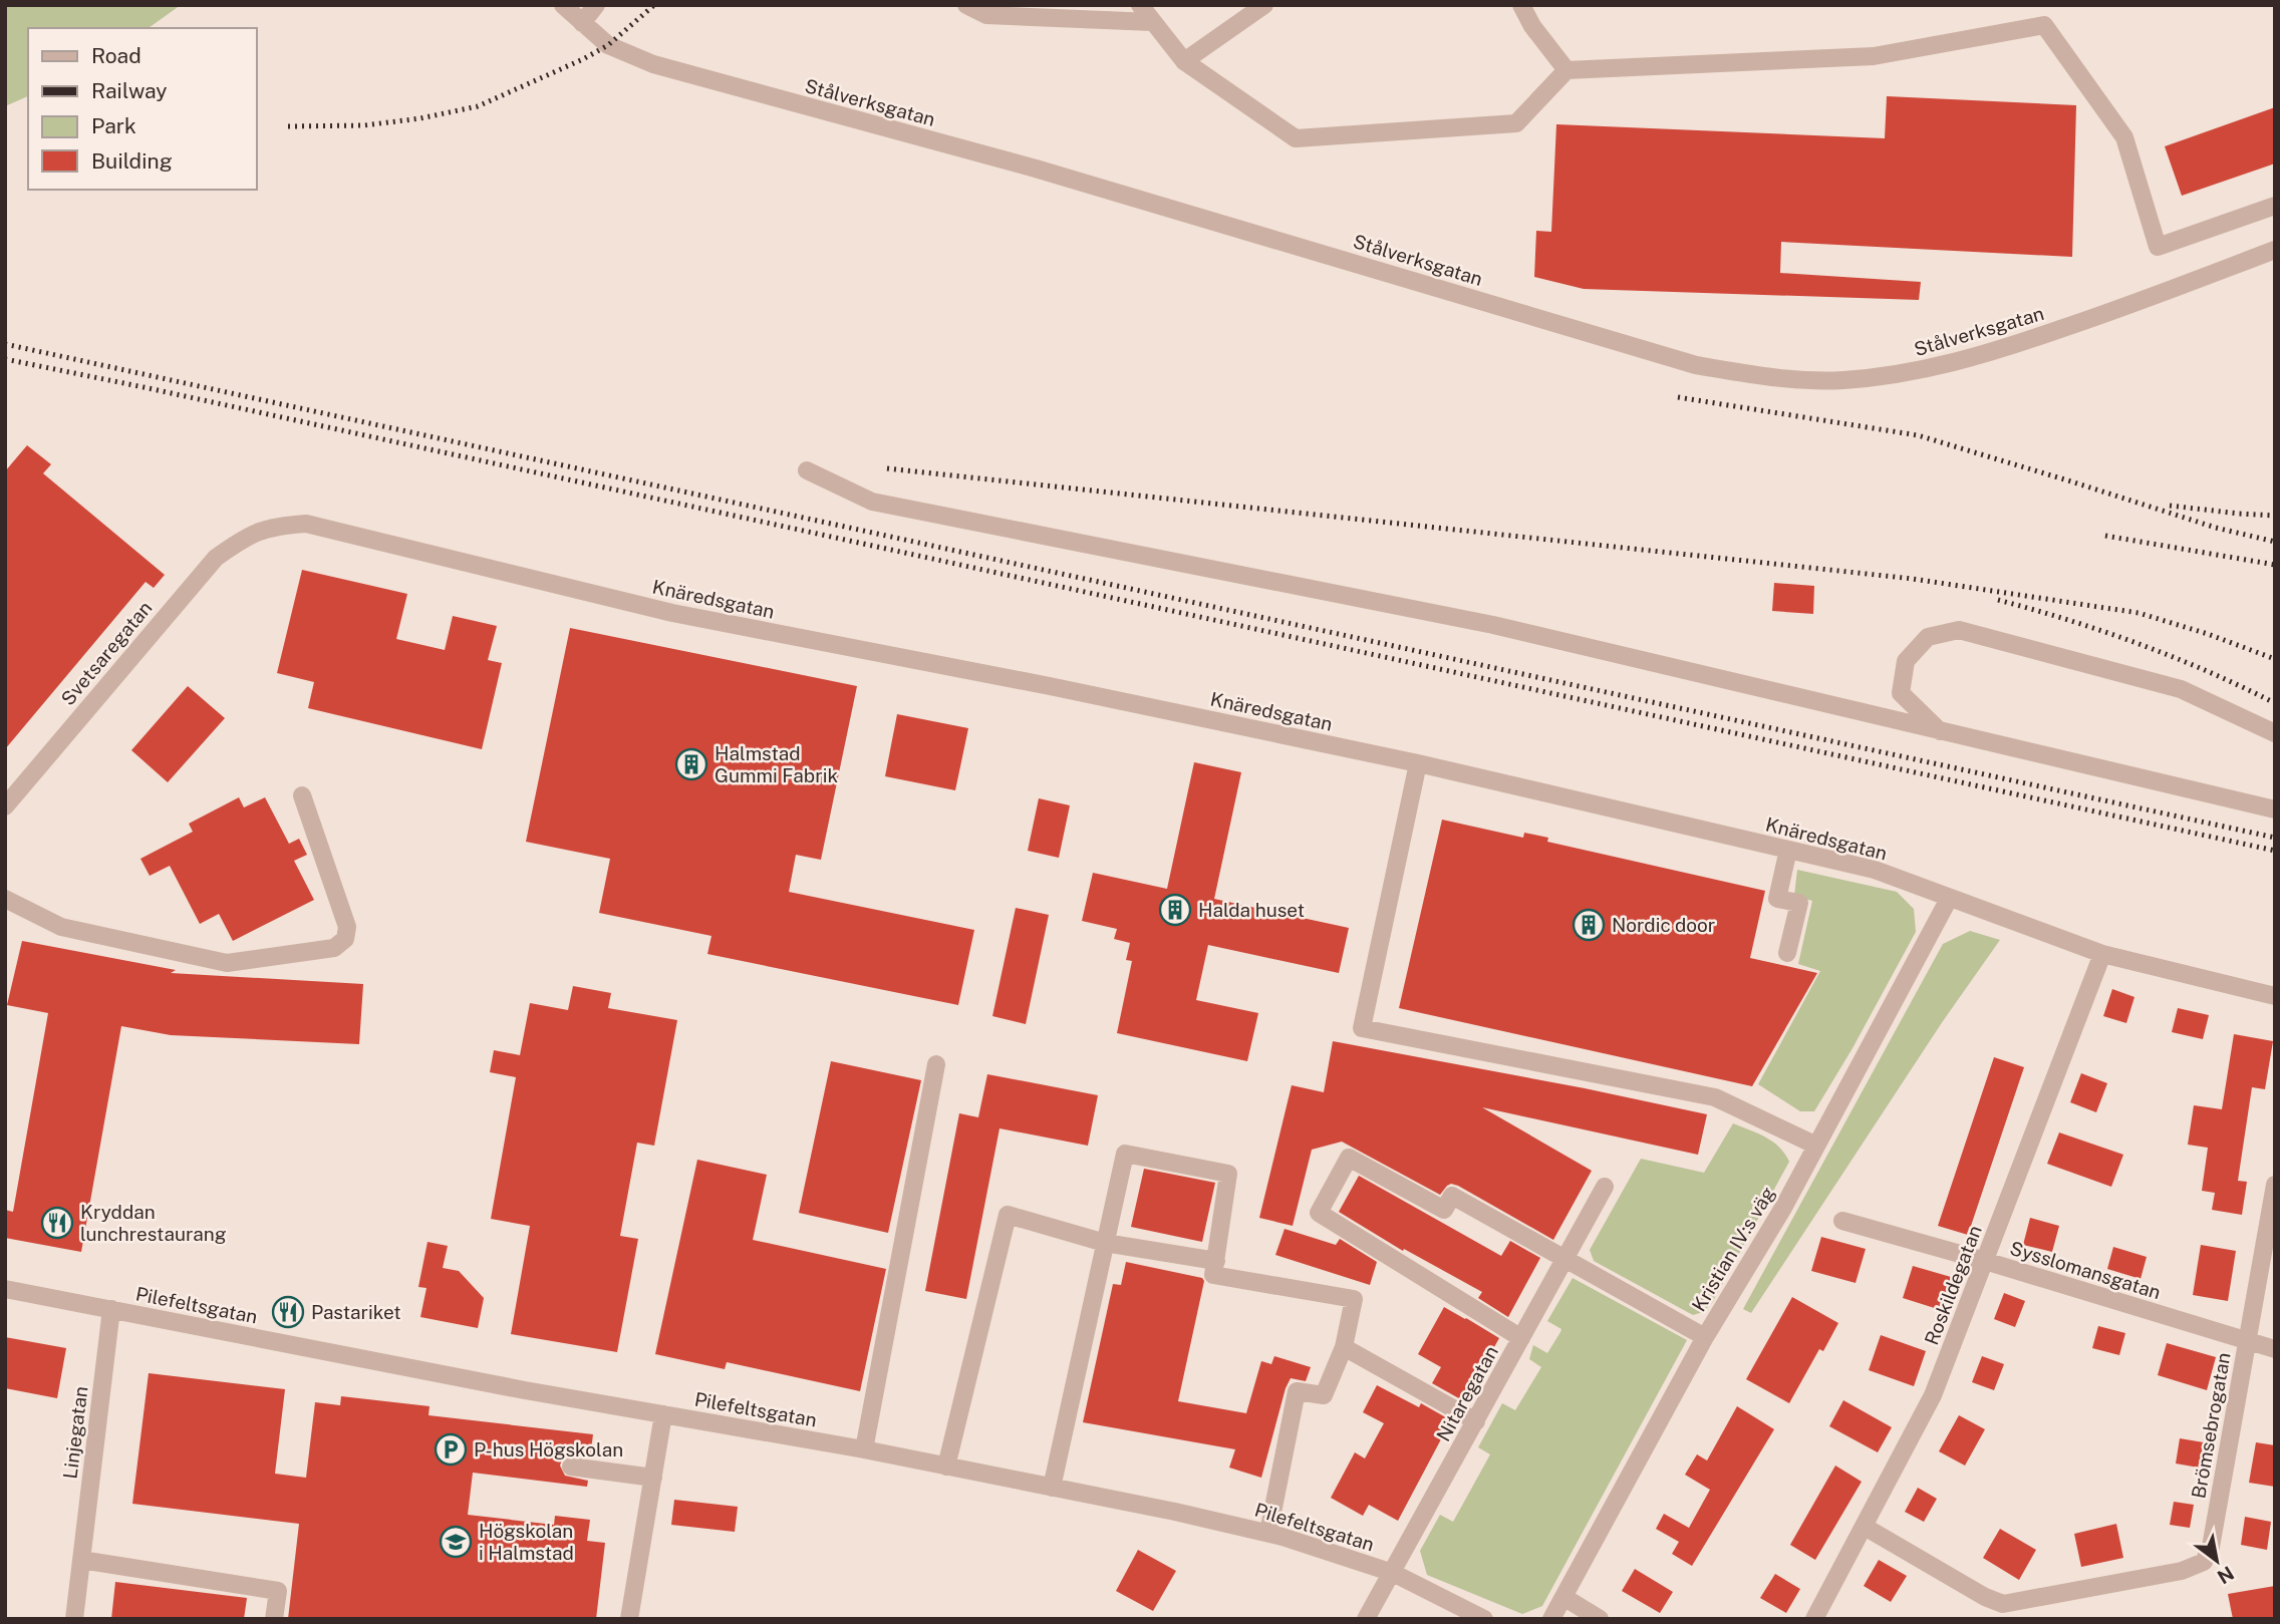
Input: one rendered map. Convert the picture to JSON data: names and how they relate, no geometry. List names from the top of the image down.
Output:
{
  "streets": {
    "street": [
      "Stålverksgatan",
      "Knäredsgatan",
      "Svetsaregatan",
      "Kristian IV:s väg",
      "Sysslomansgatan",
      "Roskildegatan",
      "Pilefeltsgatan",
      "Nitaregatan",
      "Brömsebrogatan",
      "Linjegatan"
    ]
  },
  "crossings": [
    ["Knäredsgatan", "Svetsaregatan"],
    ["Knäredsgatan", "Kristian IV:s väg"],
    ["Knäredsgatan", "Roskildegatan"],
    ["Sysslomansgatan", "Roskildegatan"],
    ["Sysslomansgatan", "Brömsebrogatan"],
    ["Roskildegatan", "Brömsebrogatan"],
    ["Pilefeltsgatan", "Nitaregatan"],
    ["Pilefeltsgatan", "Linjegatan"]
  ],
  "places": {
    "building": ["Halmstad Gummi Fabrik", "Halda huset", "Nordic door"],
    "restaurant": ["Kryddan lunchrestaurang", "Pastariket"],
    "parking": ["P-hus Högskolan"],
    "school or university": ["Högskolan i Halmstad"]
  },
  "legend": [
    "Road",
    "Railway",
    "Park",
    "Building"
  ],
  "north": "bottom right"
}
